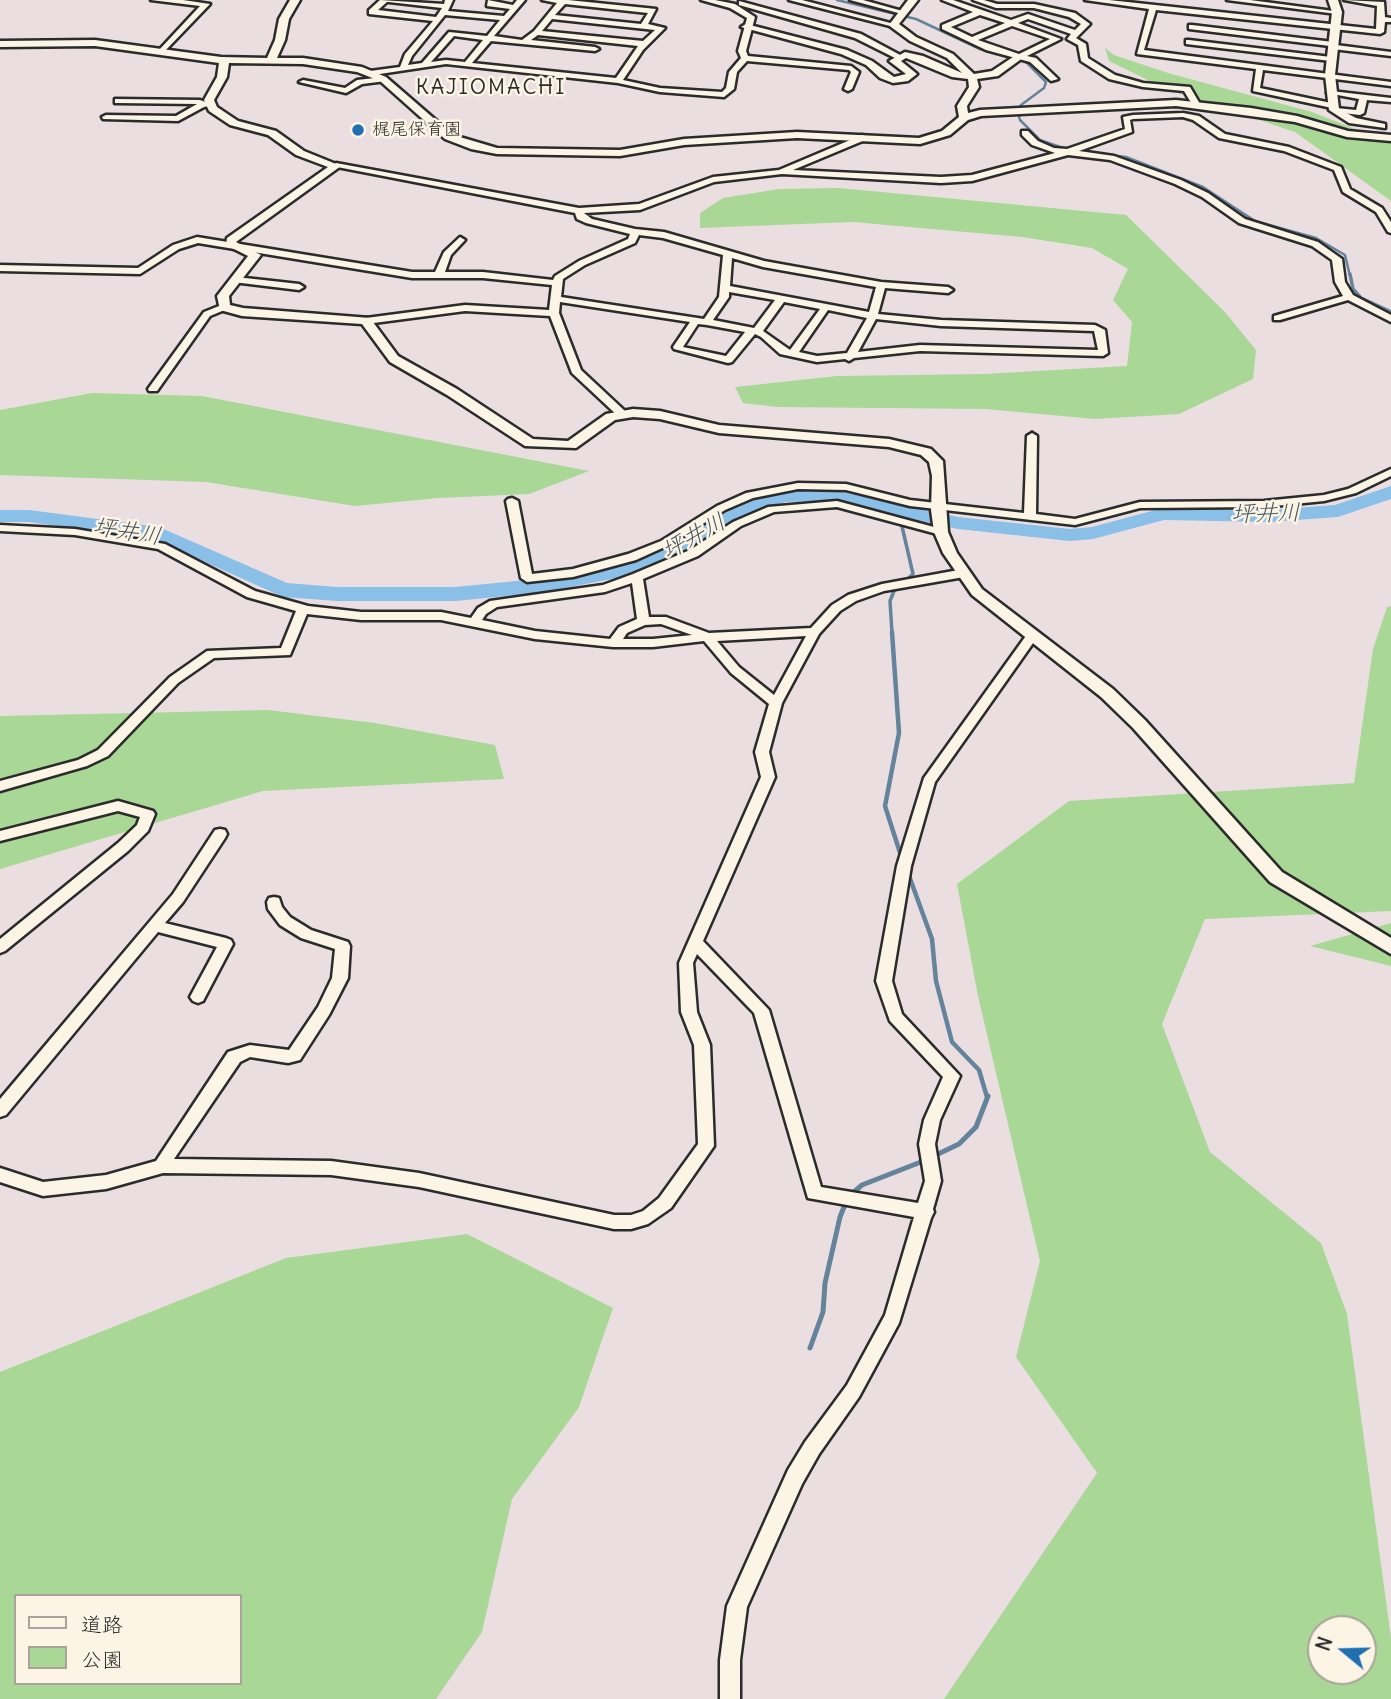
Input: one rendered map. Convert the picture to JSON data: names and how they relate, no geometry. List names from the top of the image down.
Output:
{
  "districts": ["KAJIOMACHI"],
  "water": ["坪井川"],
  "places": ["梶尾保育園"],
  "legend": ["道路", "公園"],
  "north": "left"
}
